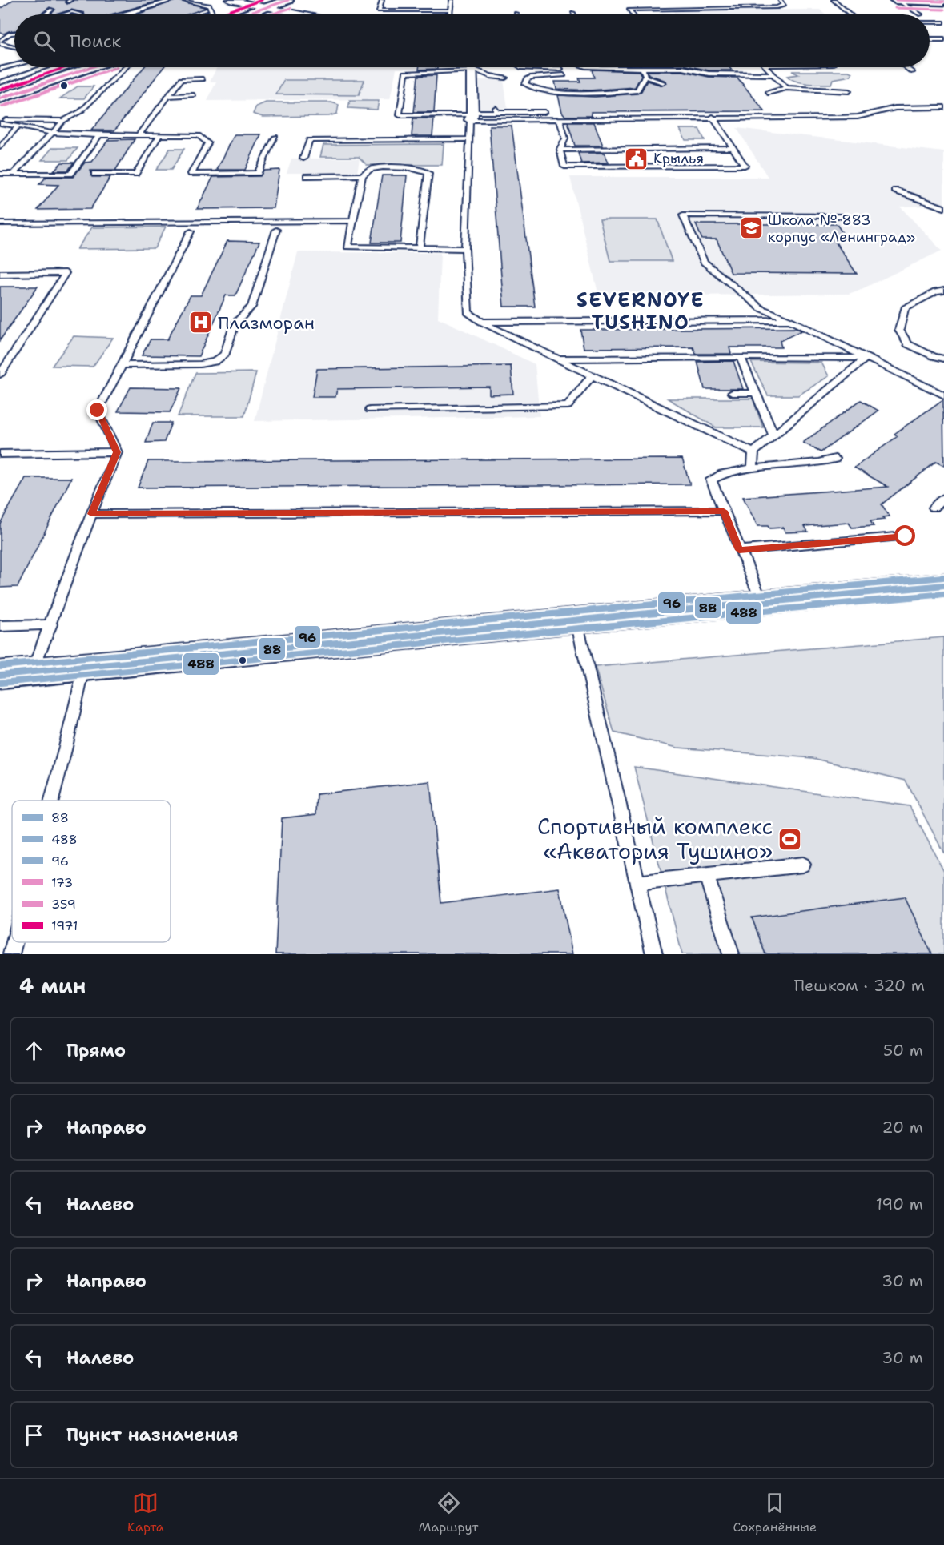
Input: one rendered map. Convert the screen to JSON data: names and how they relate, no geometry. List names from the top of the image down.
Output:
{
  "districts": ["SEVERNOYE TUSHINO"],
  "places": {
    "public building": ["Крылья"],
    "school or university": ["Школа № 883 корпус «Ленинград»"],
    "hospital": ["Плазморан"],
    "sports": ["Спортивный комплекс «Акватория Тушино»"]
  },
  "lines": [
    "transit line 173",
    "transit line 1971",
    "transit line 359",
    "transit line 96",
    "transit line 88",
    "transit line 488"
  ],
  "legend": [
    "88",
    "488",
    "96",
    "173",
    "359",
    "1971"
  ],
  "page": {
    "search": "Поиск",
    "heading": ["4 мин", "Пешком · 320 m"],
    "list": [
      ["Прямо", "50 m"],
      ["Направо", "20 m"],
      ["Налево", "190 m"],
      ["Направо", "30 m"],
      ["Налево", "30 m"],
      "Пункт назначения"
    ],
    "nav": ["Карта", "Маршрут", "Сохранённые"]
  }
}
